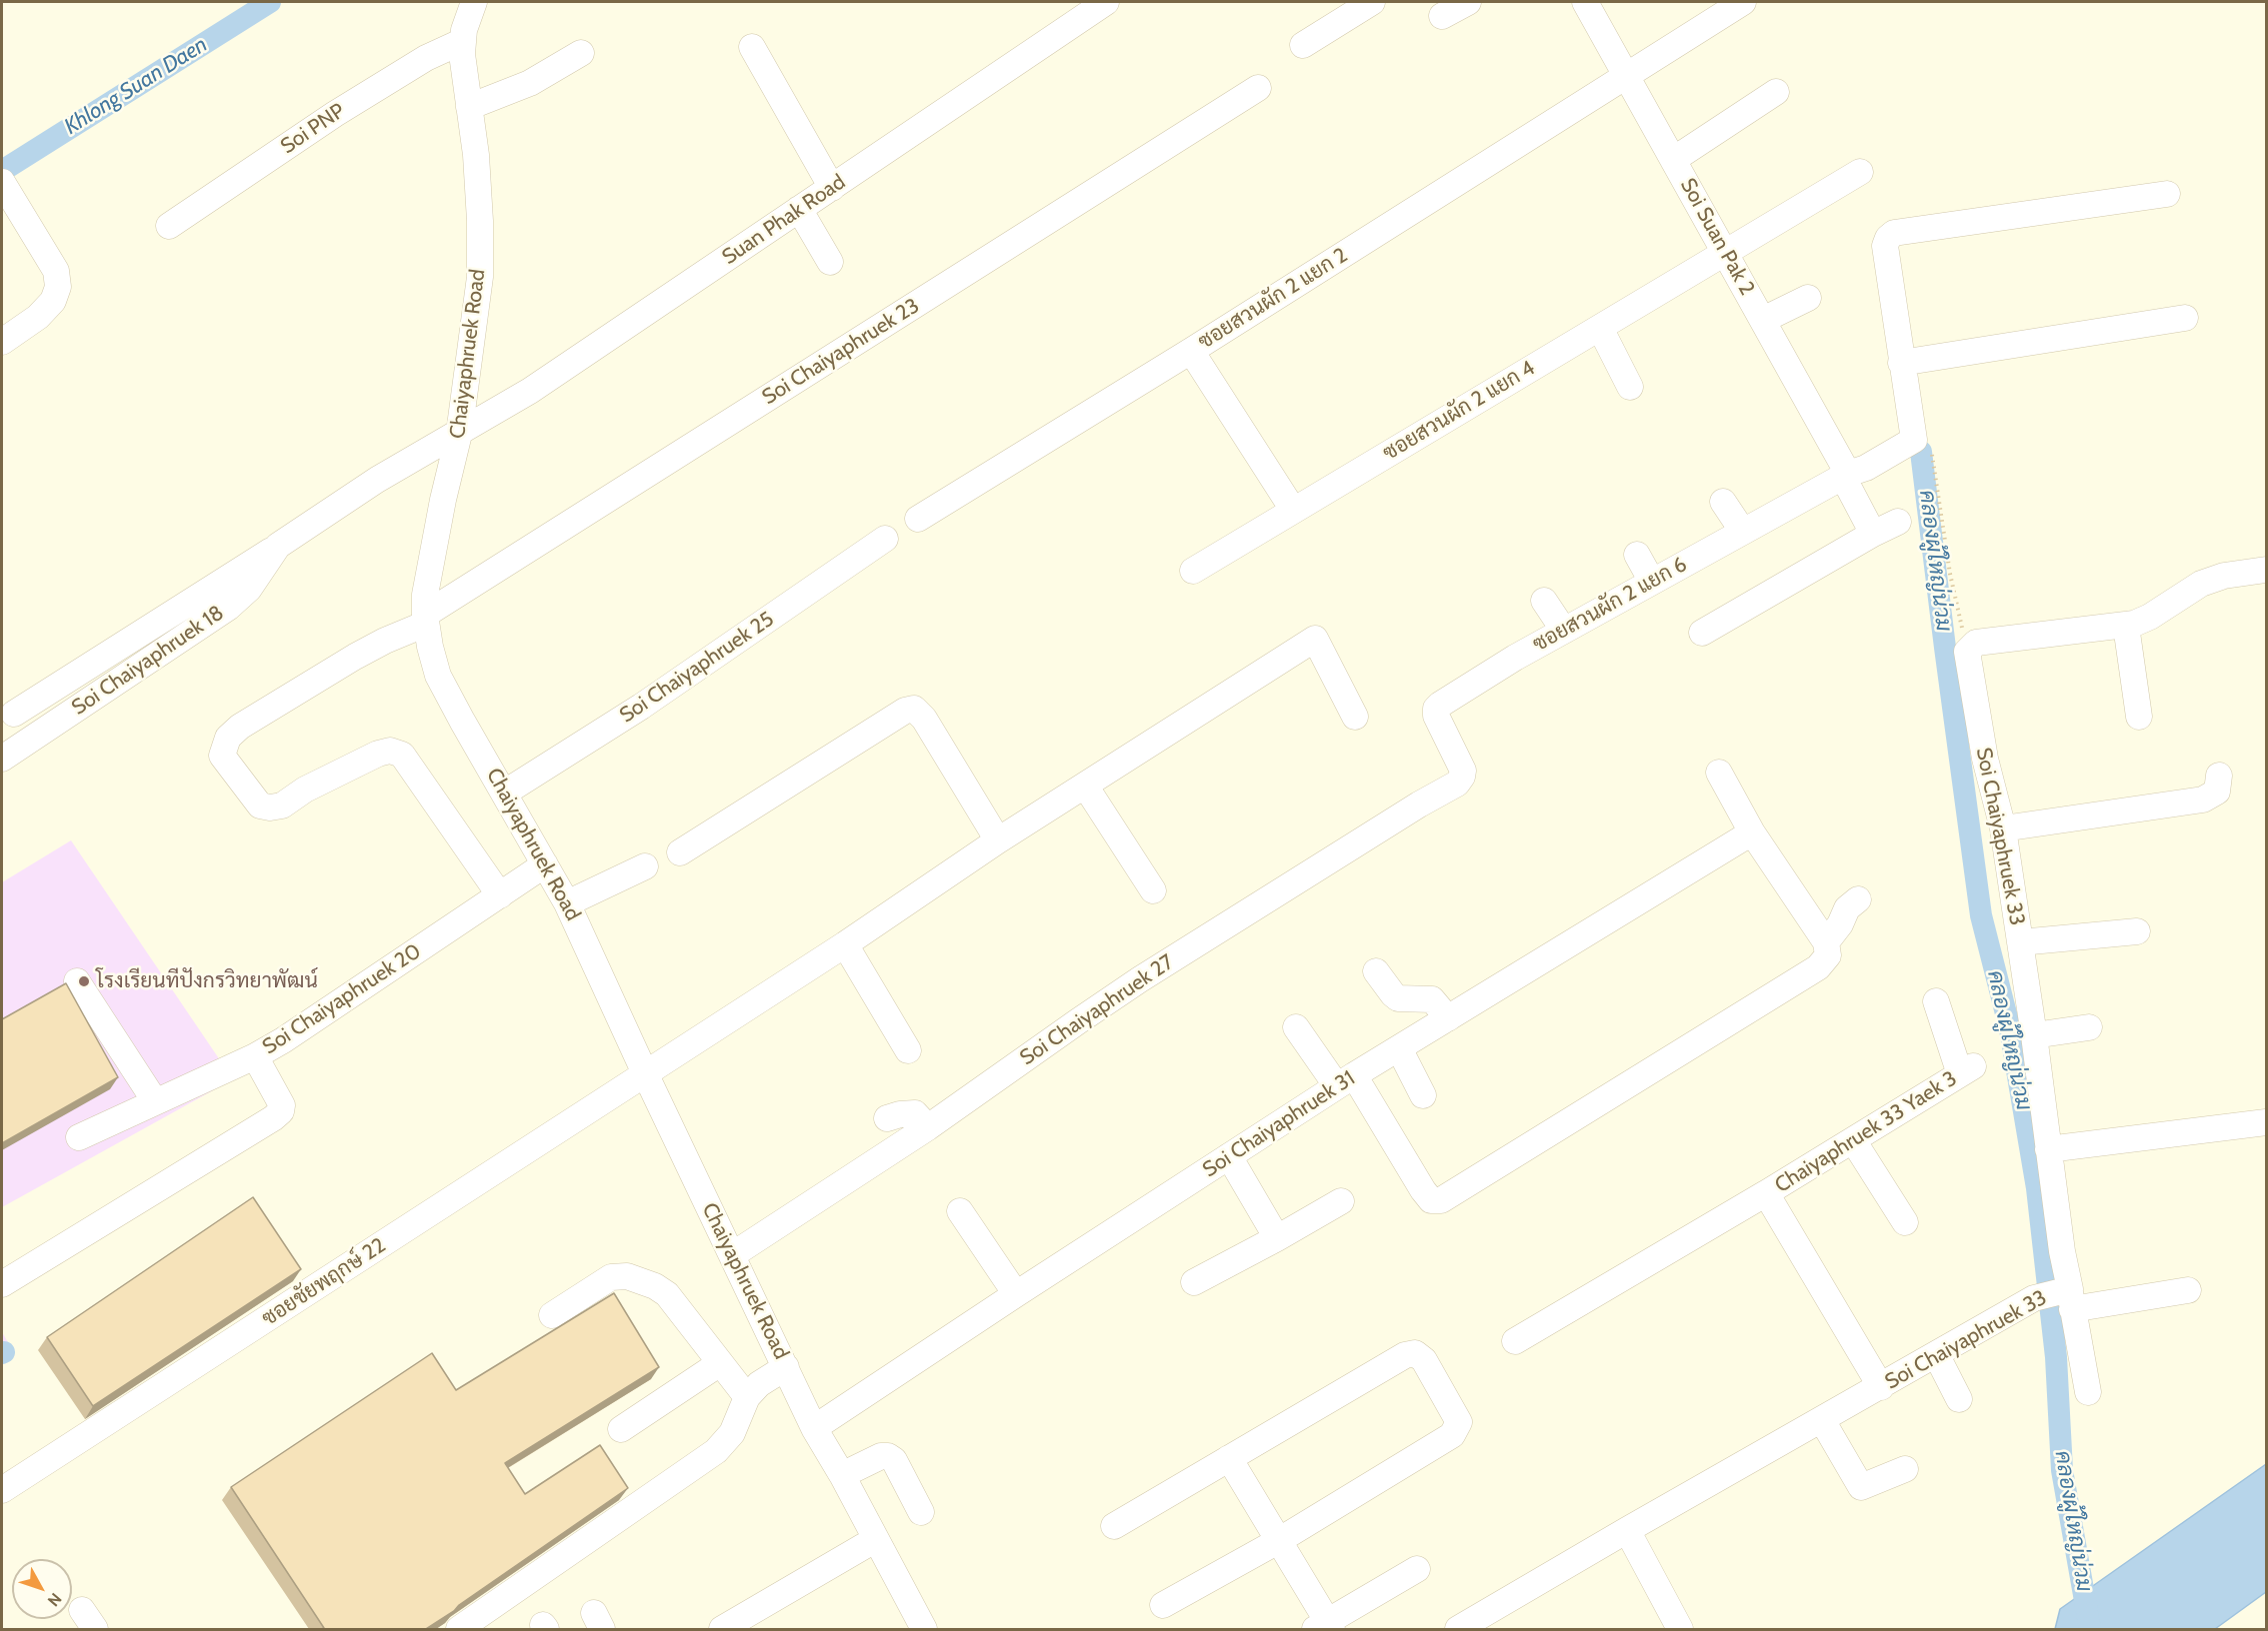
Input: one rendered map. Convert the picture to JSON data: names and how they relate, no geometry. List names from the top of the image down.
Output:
{
  "streets": {
    "street": [
      "Soi PNP",
      "Suan Phak Road",
      "Soi Suan Pak 2",
      "ซอยสวนผัก 2 แยก 2",
      "Soi Chaiyaphruek 23",
      "Chaiyaphruek Road",
      "ซอยสวนผัก 2 แยก 4",
      "ซอยสวนผัก 2 แยก 6",
      "Soi Chaiyaphruek 18",
      "Soi Chaiyaphruek 25",
      "Soi Chaiyaphruek 33",
      "Soi Chaiyaphruek 20",
      "Soi Chaiyaphruek 27",
      "Soi Chaiyaphruek 31",
      "Chaiyaphruek 33 Yaek 3",
      "ซอยชัยพฤกษ์ 22"
    ]
  },
  "crossings": [
    ["Soi PNP", "Chaiyaphruek Road"],
    ["Suan Phak Road", "Chaiyaphruek Road"],
    ["Suan Phak Road", "Soi Chaiyaphruek 18"],
    ["Soi Suan Pak 2", "ซอยสวนผัก 2 แยก 2"],
    ["Soi Suan Pak 2", "ซอยสวนผัก 2 แยก 4"],
    ["Soi Suan Pak 2", "ซอยสวนผัก 2 แยก 6"],
    ["Soi Chaiyaphruek 23", "Chaiyaphruek Road"],
    ["Soi Chaiyaphruek 23", "Soi Chaiyaphruek 20"],
    ["Chaiyaphruek Road", "Soi Chaiyaphruek 18"],
    ["Chaiyaphruek Road", "Soi Chaiyaphruek 25"],
    ["Chaiyaphruek Road", "Soi Chaiyaphruek 20"],
    ["Chaiyaphruek Road", "Soi Chaiyaphruek 27"],
    ["Chaiyaphruek Road", "Soi Chaiyaphruek 31"],
    ["Chaiyaphruek Road", "ซอยชัยพฤกษ์ 22"],
    ["ซอยสวนผัก 2 แยก 6", "Soi Chaiyaphruek 27"],
    ["Soi Chaiyaphruek 33", "Chaiyaphruek 33 Yaek 3"]
  ],
  "water": ["Khlong Suan Daen", "คลองผู้ใหญ่น่วม"],
  "places": ["โรงเรียนทีปังกรวิทยาพัฒน์"],
  "north": "bottom right"
}
